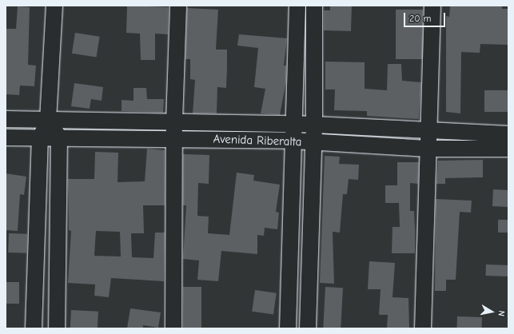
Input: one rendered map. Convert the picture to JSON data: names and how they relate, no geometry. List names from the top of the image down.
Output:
{
  "streets": {
    "street": ["Avenida Riberalta"]
  },
  "scale_bar": "20 m",
  "north": "right"
}
